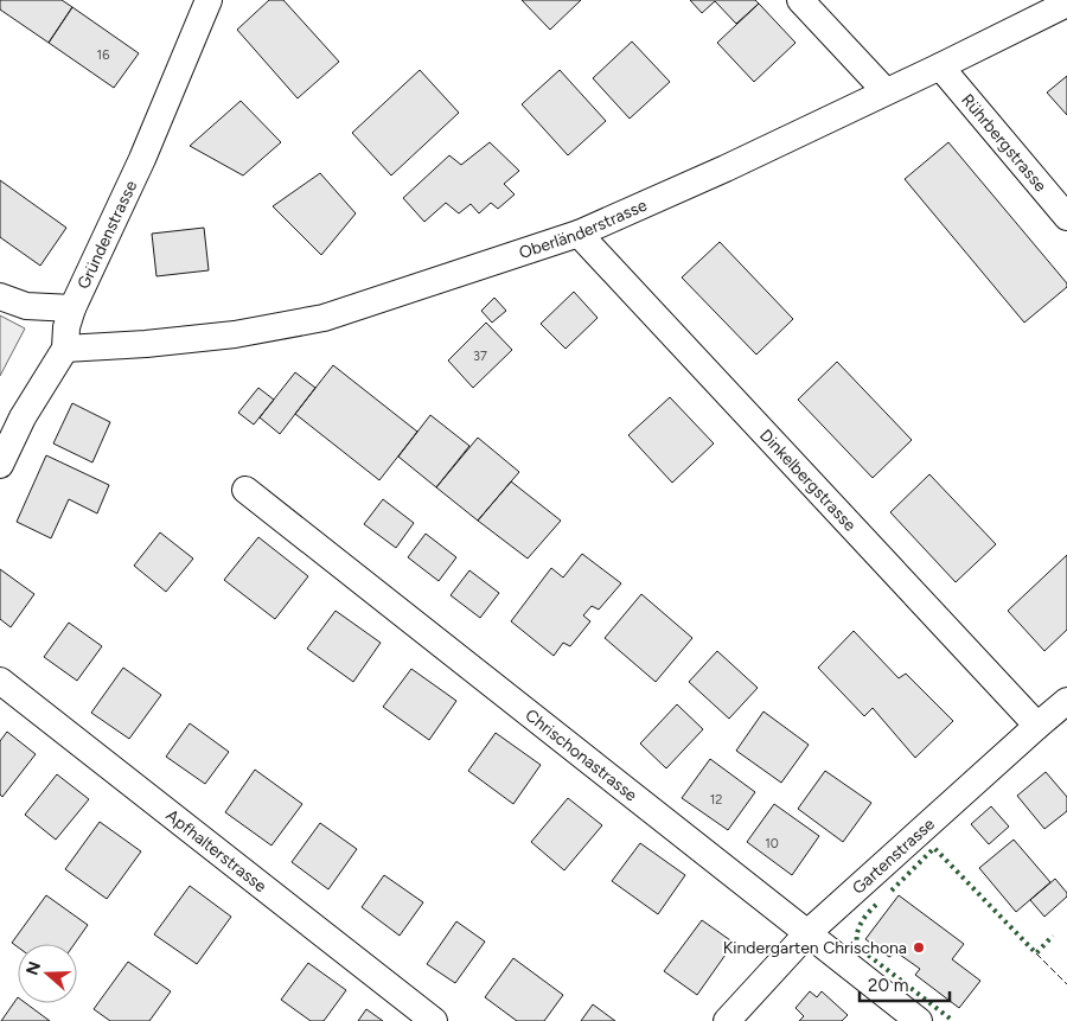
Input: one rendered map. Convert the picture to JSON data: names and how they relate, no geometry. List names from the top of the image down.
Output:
{
  "streets": {
    "street": [
      "Rührbergstrasse",
      "Oberländerstrasse",
      "Gründenstrasse",
      "Dinkelbergstrasse",
      "Chrischonastrasse",
      "Apfhalterstrasse",
      "Gartenstrasse"
    ]
  },
  "crossings": [
    ["Rührbergstrasse", "Oberländerstrasse"],
    ["Oberländerstrasse", "Gründenstrasse"],
    ["Oberländerstrasse", "Dinkelbergstrasse"],
    ["Dinkelbergstrasse", "Gartenstrasse"],
    ["Chrischonastrasse", "Gartenstrasse"]
  ],
  "places": ["Kindergarten Chrischona"],
  "house_numbers": [
    "16",
    "37",
    "12",
    "10"
  ],
  "scale_bar": "20 m",
  "north": "left"
}
